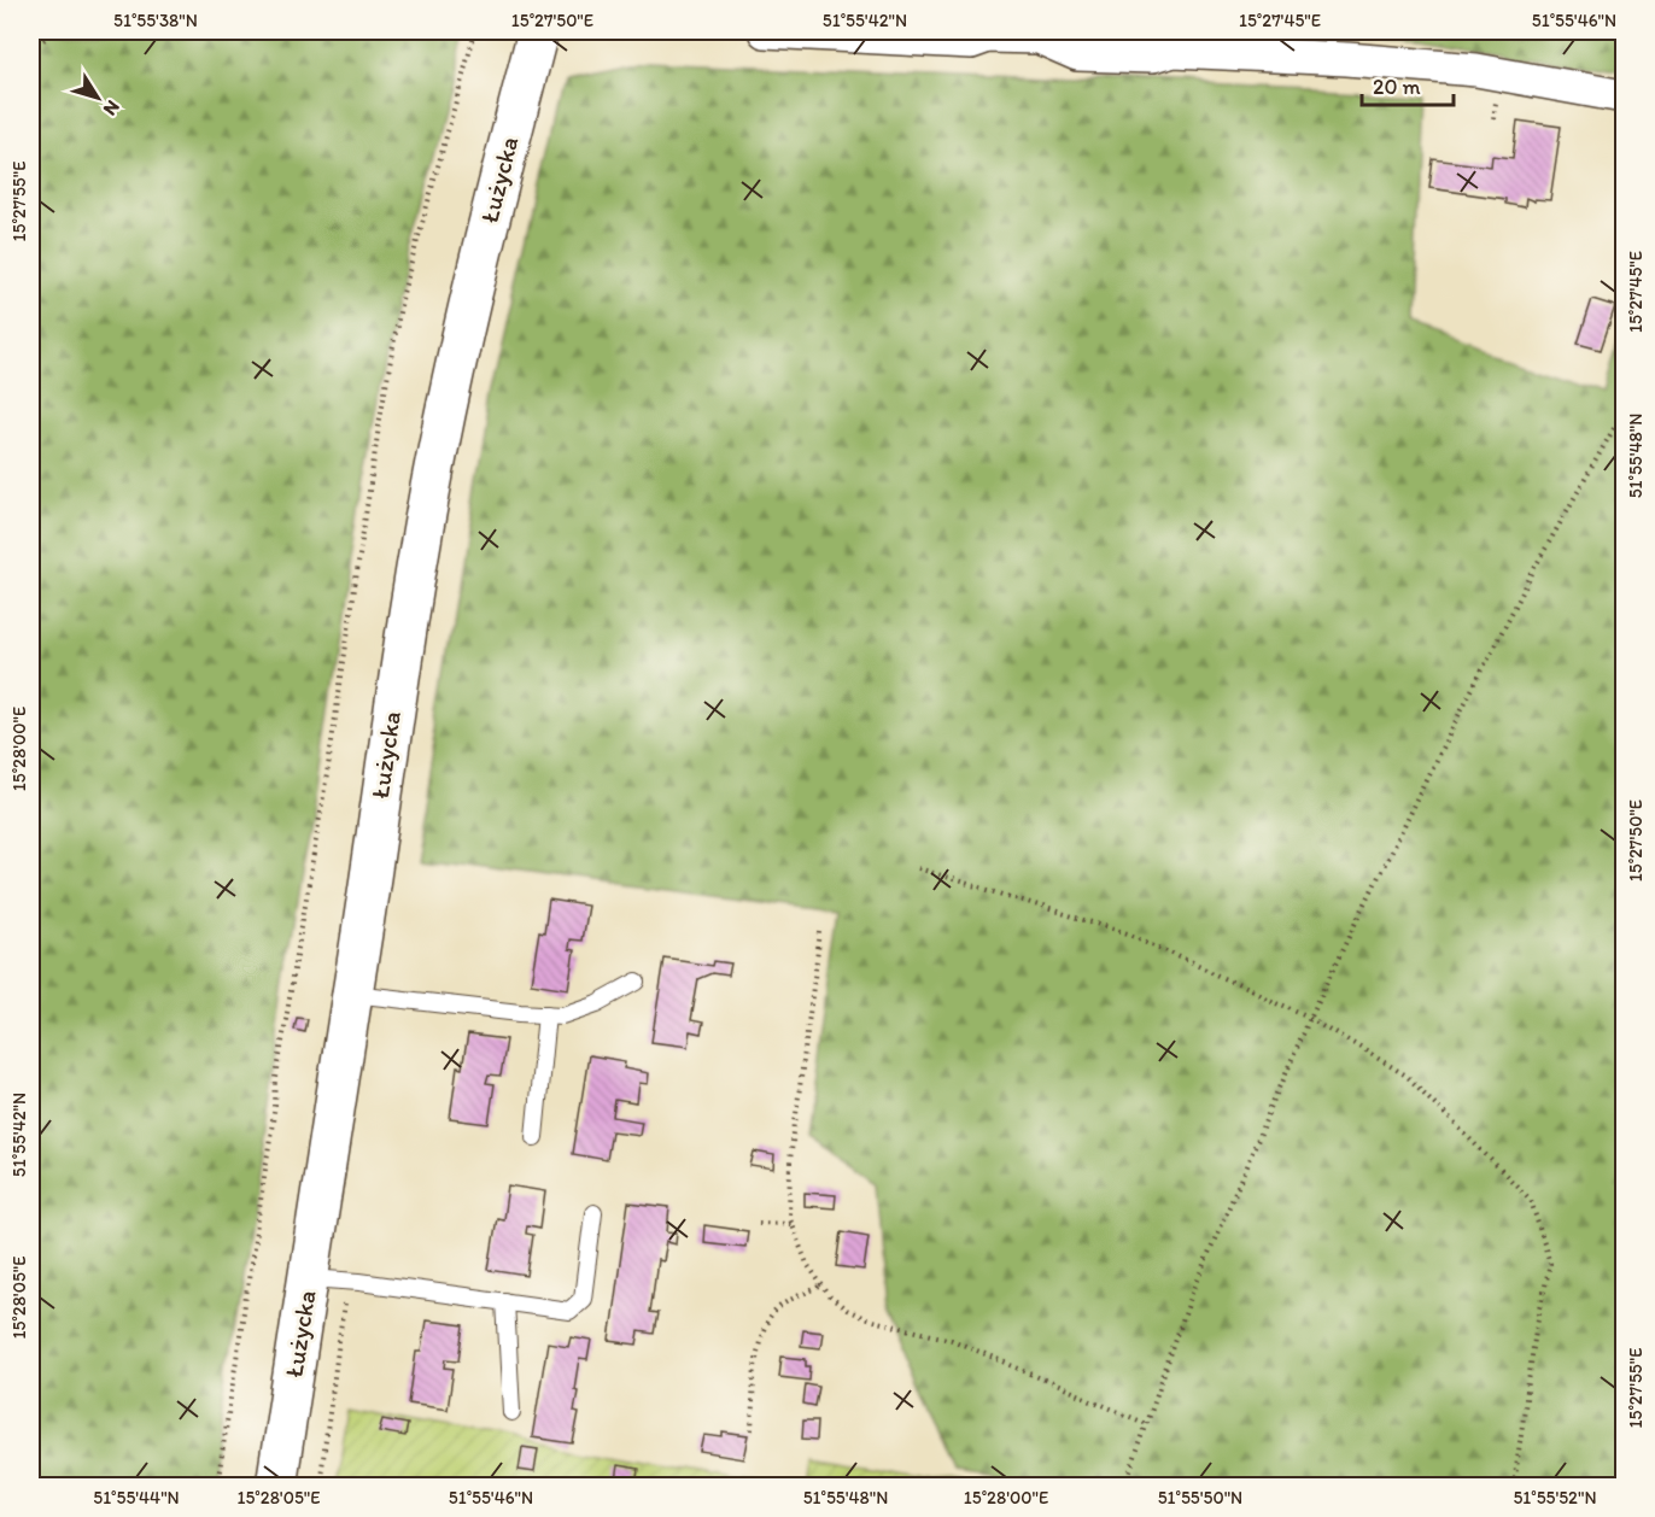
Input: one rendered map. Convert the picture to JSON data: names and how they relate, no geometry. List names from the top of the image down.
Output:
{
  "streets": {
    "main road": ["Łużycka"]
  },
  "scale_bar": "20 m",
  "north": "bottom right",
  "coordinates": [
    "51°55'38\"N",
    "15°27'50\"E",
    "51°55'42\"N",
    "15°27'45\"E",
    "51°55'46\"N",
    "15°27'55\"E",
    "51°55'48\"N",
    "15°28'00\"E",
    "15°28'05\"E",
    "51°55'44\"N",
    "51°55'50\"N",
    "51°55'52\"N"
  ]
}
